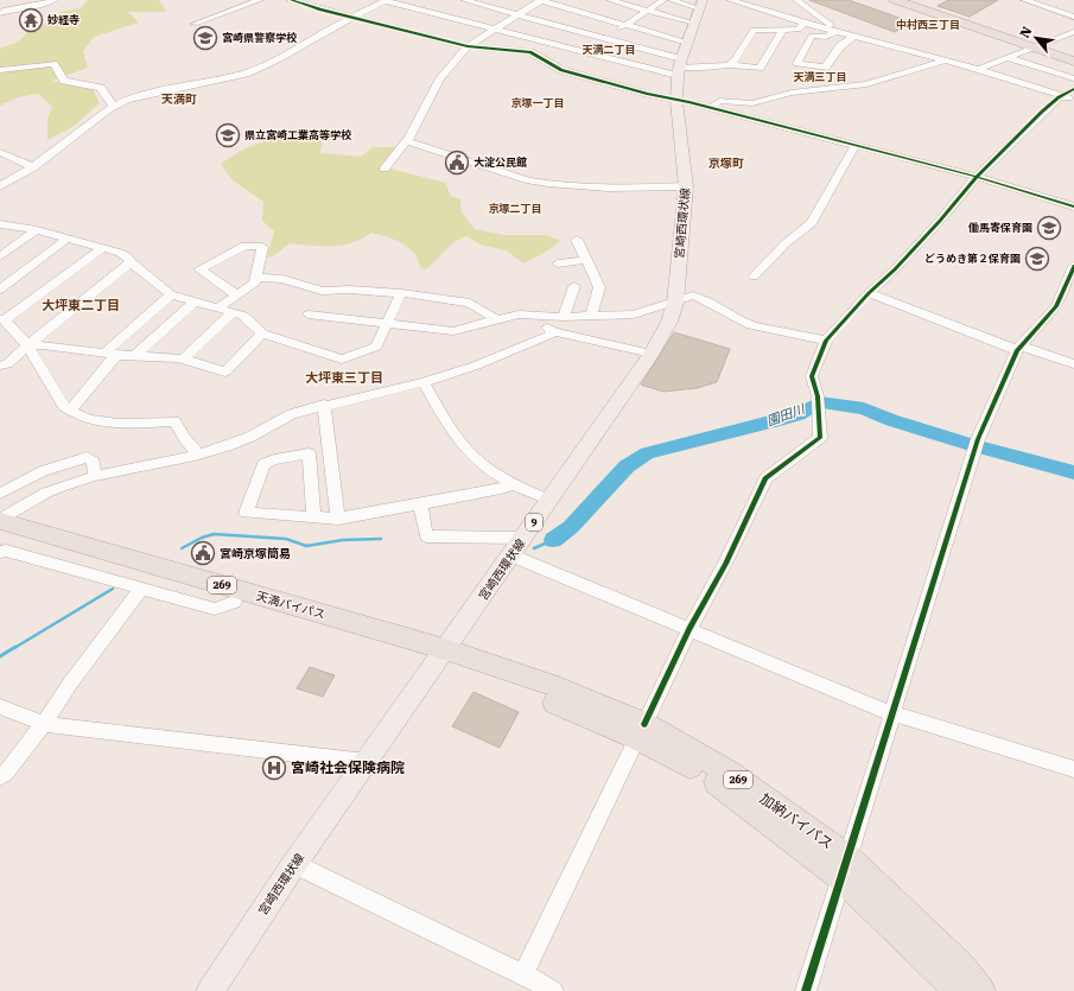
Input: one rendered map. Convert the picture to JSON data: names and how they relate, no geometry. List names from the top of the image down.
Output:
{
  "streets": {
    "highway": ["269", "天満バイパス", "加納バイパス"],
    "main road": ["宮崎西環状線", "9"]
  },
  "crossings": [
    ["宮崎西環状線", "天満バイパス"],
    ["宮崎西環状線", "加納バイパス"],
    ["天満バイパス", "加納バイパス"]
  ],
  "districts": [
    "中村西三丁目",
    "天満二丁目",
    "天満三丁目",
    "天満町",
    "京塚一丁目",
    "京塚町",
    "京塚二丁目",
    "大坪東二丁目",
    "大坪東三丁目"
  ],
  "water": ["園田川"],
  "places": {
    "temple": ["妙経寺"],
    "school or university": [
      "宮崎県警察学校",
      "県立宮崎工業高等学校",
      "働馬寄保育園",
      "どうめき第２保育園"
    ],
    "public building": ["大淀公民館", "宮崎京塚簡易"],
    "hospital": ["宮崎社会保険病院"]
  },
  "north": "top left"
}
